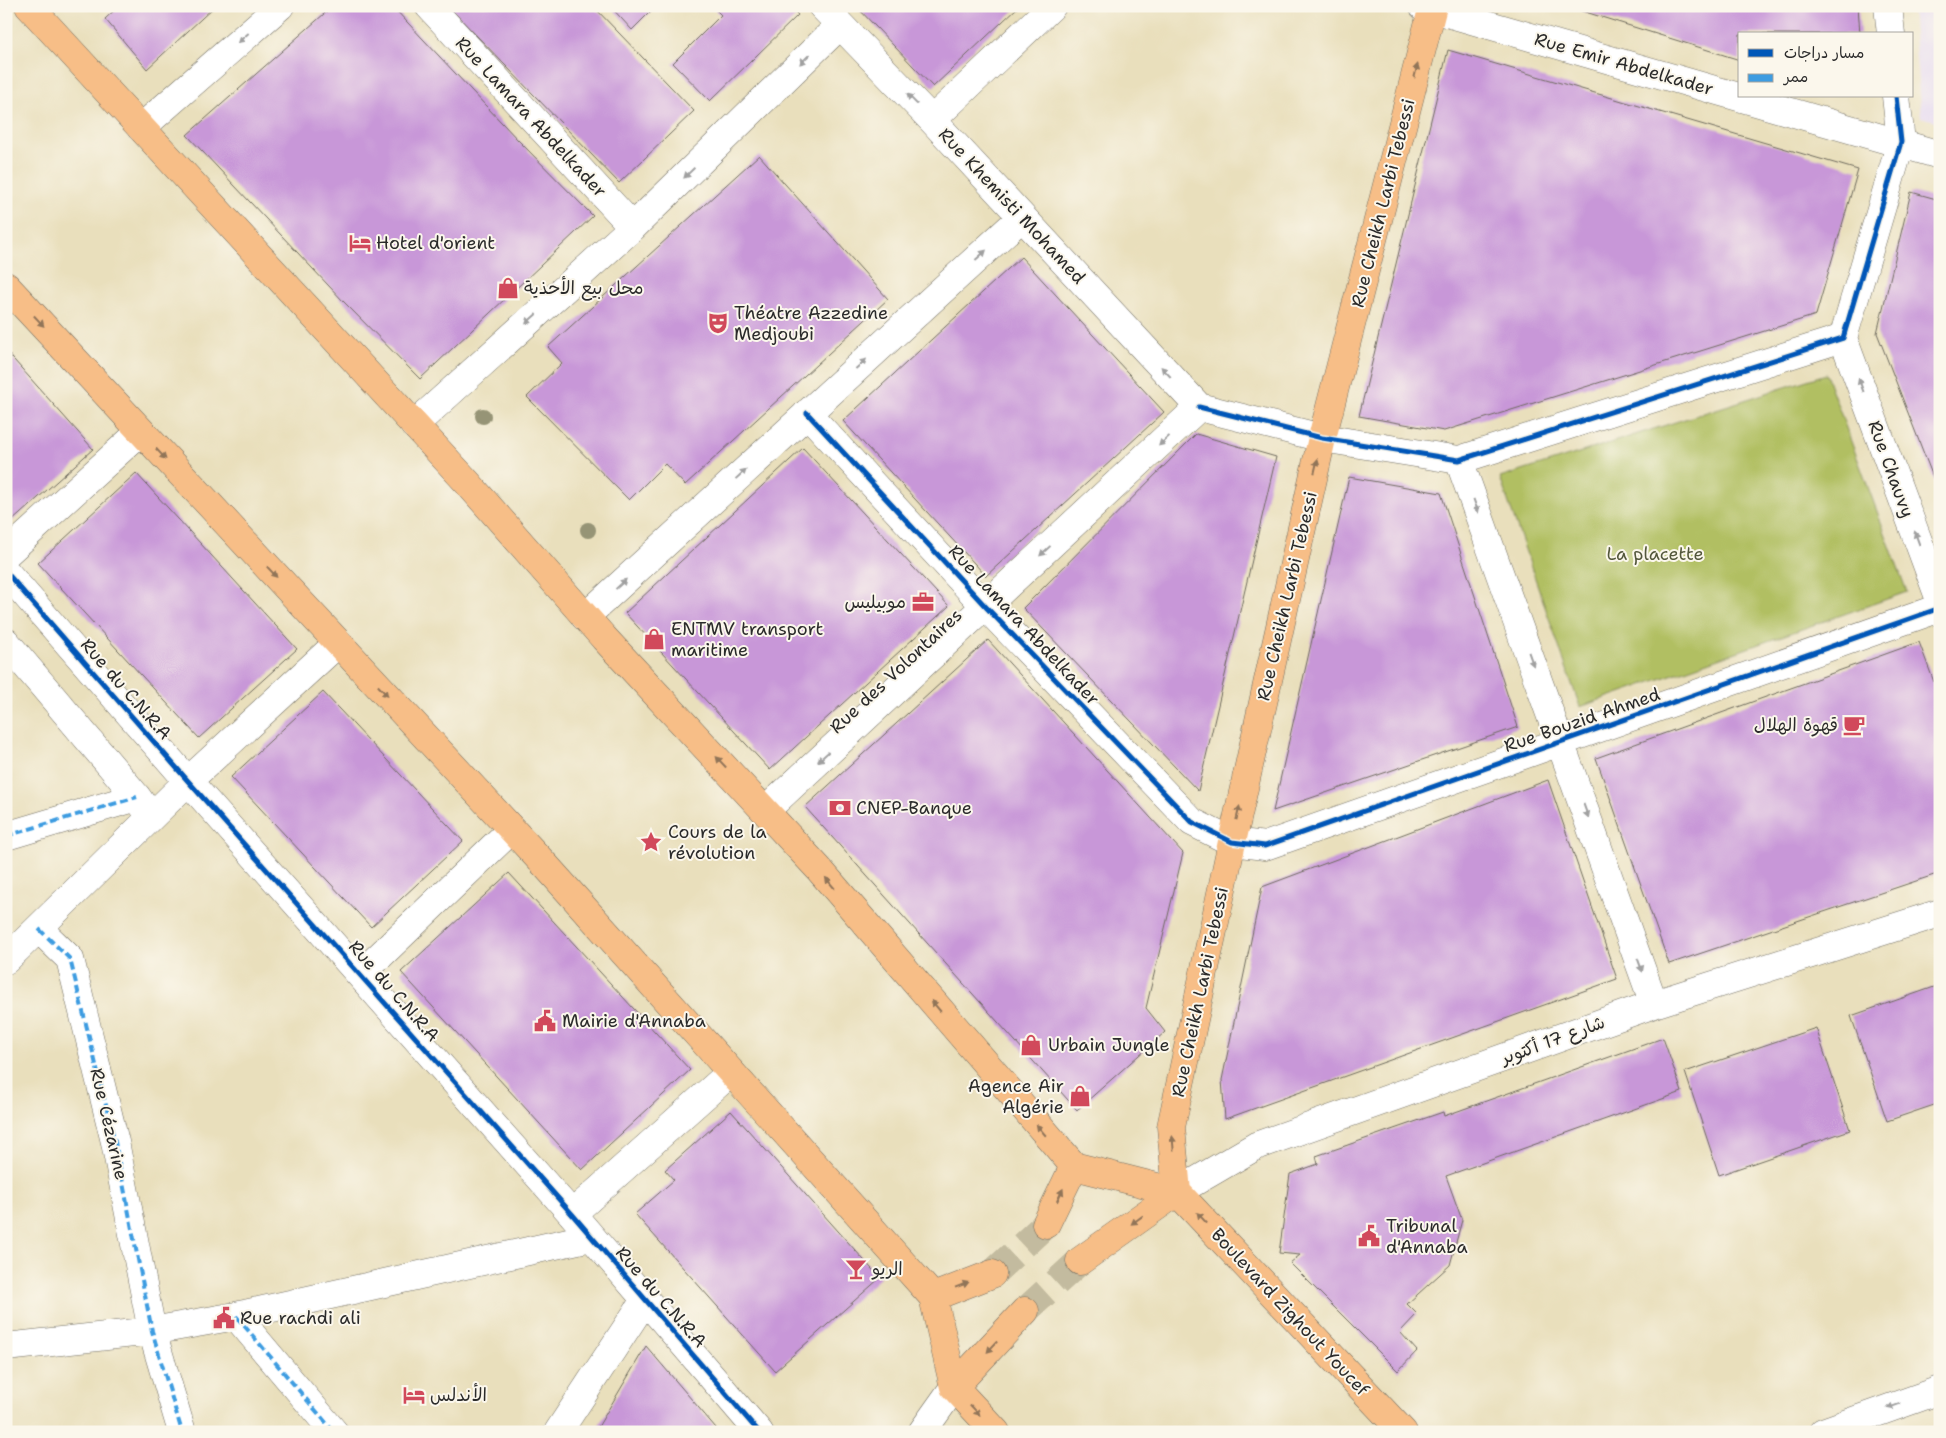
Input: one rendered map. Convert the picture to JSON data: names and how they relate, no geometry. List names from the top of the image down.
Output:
{
  "streets": {
    "main road": ["Rue Cheikh Larbi Tebessi", "Boulevard Zighout Youcef"],
    "street": [
      "Rue Emir Abdelkader",
      "Rue Lamara Abdelkader",
      "Rue Khemisti Mohamed",
      "Rue Chauvy",
      "Rue des Volontaires",
      "Rue du C.N.R.A",
      "Rue Bouzid Ahmed",
      "شارع 17 أكتوبر",
      "Rue Cézarine"
    ]
  },
  "crossings": [
    ["Rue Emir Abdelkader", "Rue Cheikh Larbi Tebessi"],
    ["Rue Lamara Abdelkader", "Rue Cheikh Larbi Tebessi"],
    ["Rue Lamara Abdelkader", "Rue des Volontaires"],
    ["Rue Lamara Abdelkader", "Rue Bouzid Ahmed"],
    ["Rue Cheikh Larbi Tebessi", "Rue Bouzid Ahmed"],
    ["Rue Cheikh Larbi Tebessi", "شارع 17 أكتوبر"],
    ["Rue Cheikh Larbi Tebessi", "Boulevard Zighout Youcef"],
    ["Rue Khemisti Mohamed", "Rue des Volontaires"],
    ["شارع 17 أكتوبر", "Boulevard Zighout Youcef"]
  ],
  "one_way": [
    "Rue Cheikh Larbi Tebessi",
    "Rue Khemisti Mohamed",
    "Rue Chauvy",
    "Rue des Volontaires",
    "Boulevard Zighout Youcef"
  ],
  "parks": ["La placette"],
  "places": {
    "hotel": ["Hotel d'orient", "الأندلس"],
    "shop": [
      "محل بيع الأحذية",
      "ENTMV transport maritime",
      "Urbain Jungle",
      "Agence Air Algérie"
    ],
    "theatre": ["Théatre Azzedine Medjoubi"],
    "office": ["موبيليس"],
    "cafe": ["قهوة الهلال"],
    "bank": ["CNEP-Banque"],
    "place": ["Cours de la révolution"],
    "public building": ["Mairie d'Annaba", "Tribunal d'Annaba", "Rue rachdi ali"],
    "bar": ["الريو"]
  },
  "legend": ["مسار دراجات", "ممر"]
}
